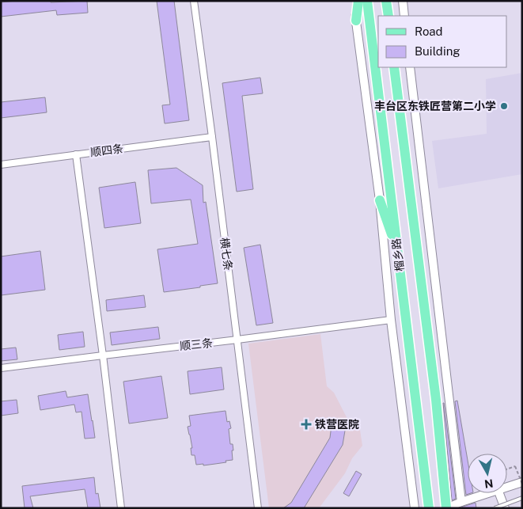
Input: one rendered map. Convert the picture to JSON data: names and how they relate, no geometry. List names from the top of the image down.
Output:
{
  "streets": {
    "main road": ["榴乡路"],
    "street": ["顺四条", "横七条", "顺三条"]
  },
  "crossings": [
    ["顺四条", "横七条"],
    ["横七条", "顺三条"],
    ["榴乡路", "顺三条"]
  ],
  "places": {
    "other": ["丰台区东铁匠营第二小学"],
    "health": ["铁营医院"]
  },
  "legend": ["Road", "Building"],
  "north": "bottom"
}
